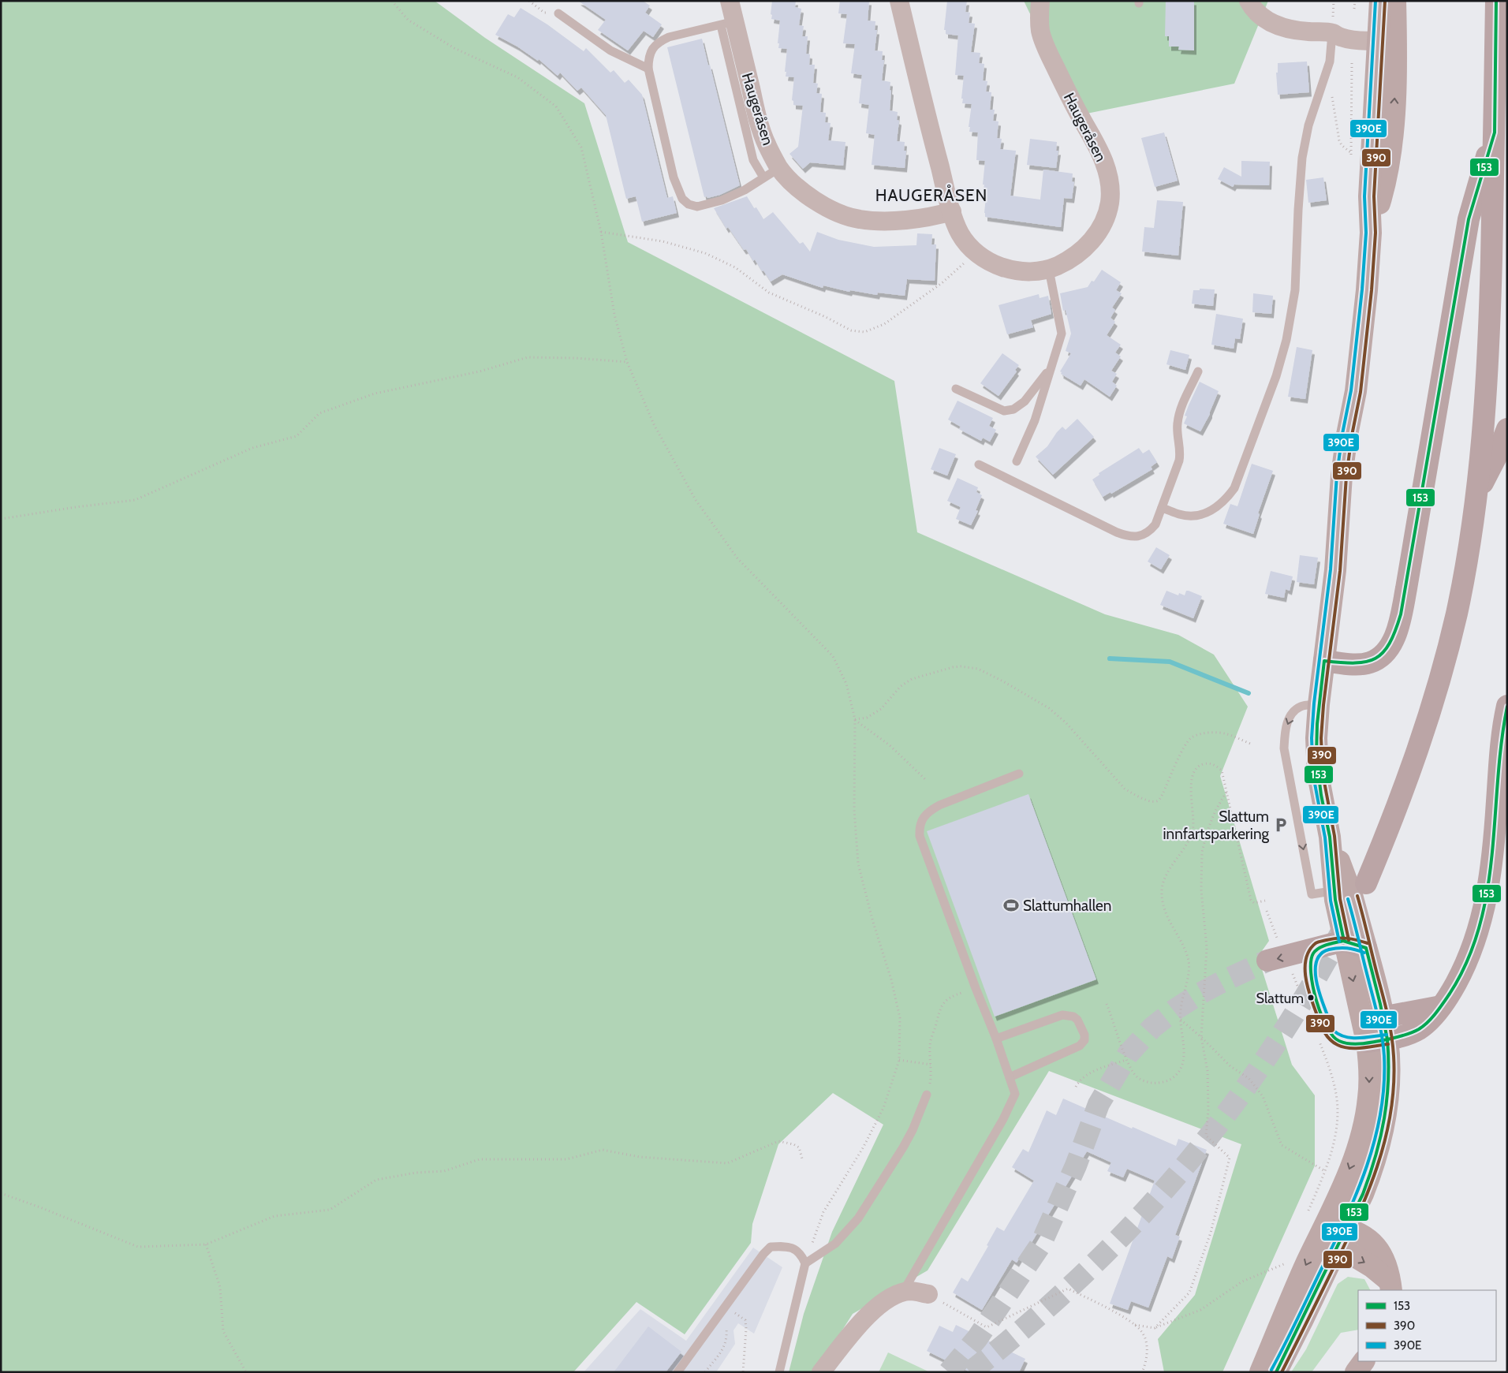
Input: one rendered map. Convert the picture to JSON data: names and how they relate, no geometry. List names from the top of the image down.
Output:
{
  "streets": {
    "street": ["Haugeråsen"]
  },
  "districts": ["HAUGERÅSEN"],
  "places": {
    "parking": ["Slattum innfartsparkering"],
    "sports": ["Slattumhallen"],
    "other": ["Slattum"]
  },
  "lines": ["transit line 153", "transit line 390", "transit line 390E"],
  "legend": ["153", "390", "390E"]
}
